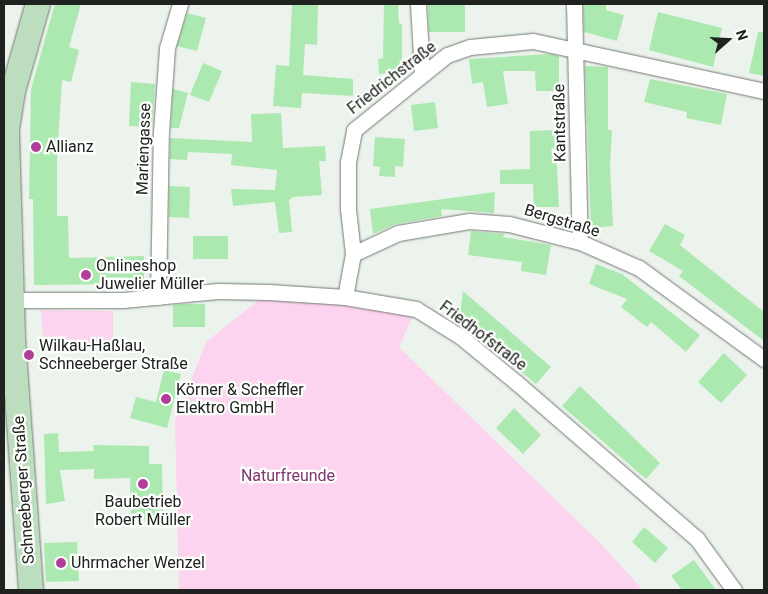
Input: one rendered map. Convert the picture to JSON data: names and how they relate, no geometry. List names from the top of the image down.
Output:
{
  "streets": {
    "main road": ["Schneeberger Straße"],
    "street": [
      "Friedrichstraße",
      "Kantstraße",
      "Mariengasse",
      "Bergstraße",
      "Friedhofstraße"
    ]
  },
  "crossings": [
    ["Friedrichstraße", "Kantstraße"],
    ["Friedrichstraße", "Bergstraße"],
    ["Friedrichstraße", "Friedhofstraße"],
    ["Kantstraße", "Bergstraße"],
    ["Mariengasse", "Friedhofstraße"],
    ["Friedhofstraße", "Schneeberger Straße"]
  ],
  "parks": ["Naturfreunde"],
  "places": [
    "Allianz",
    "Onlineshop Juwelier Müller",
    "Wilkau-Haßlau, Schneeberger Straße",
    "Körner & Scheffler Elektro GmbH",
    "Baubetrieb Robert Müller",
    "Uhrmacher Wenzel"
  ],
  "north": "right"
}
